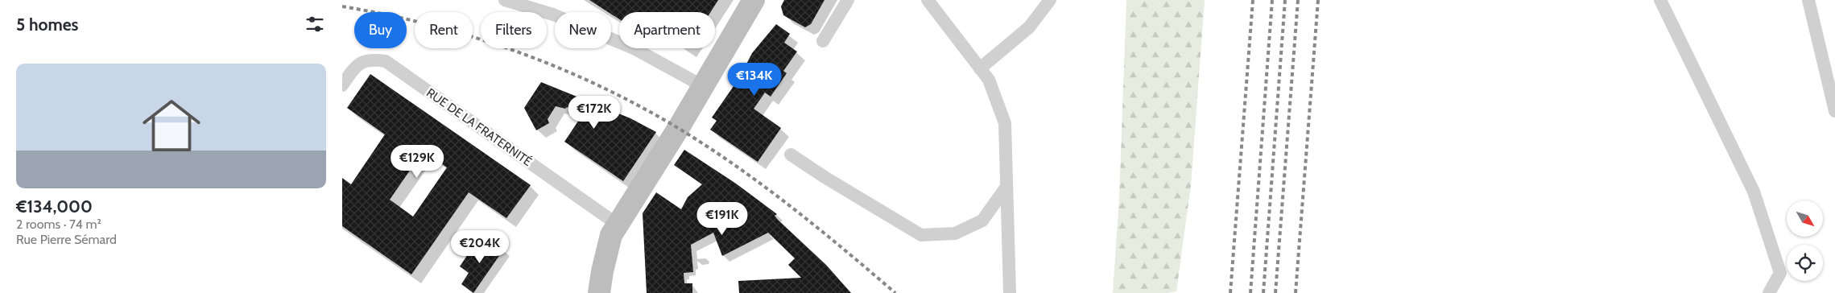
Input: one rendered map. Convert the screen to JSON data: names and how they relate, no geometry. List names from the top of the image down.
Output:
{
  "streets": {
    "lane": ["RUE DE LA FRATERNITÉ"]
  },
  "north": "bottom right",
  "page": {
    "heading": "5 homes",
    "chip": [
      "Buy",
      "Rent",
      "Filters",
      "New",
      "Apartment"
    ],
    "list": [
      {
        "name": "€134,000",
        "note": "2 rooms · 74 m² · Rue Pierre Sémard"
      }
    ],
    "price": [
      "€134K",
      "€172K",
      "€129K",
      "€191K",
      "€204K"
    ]
  }
}
